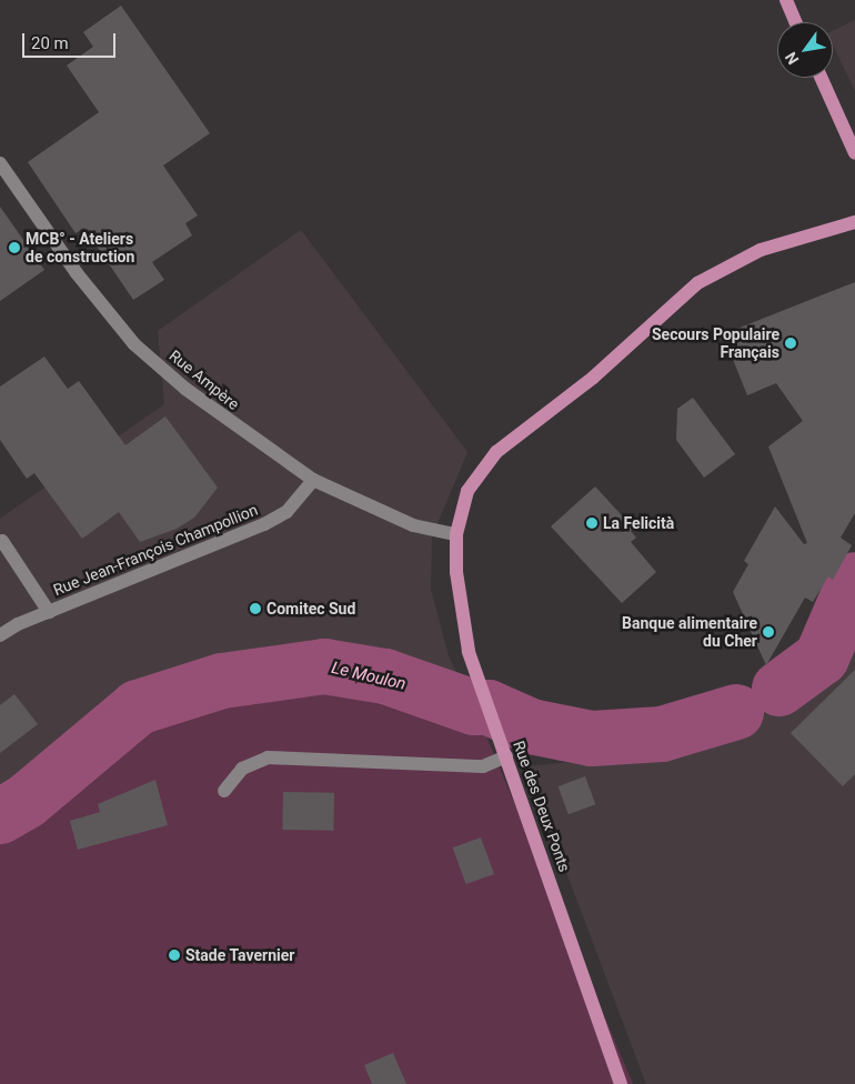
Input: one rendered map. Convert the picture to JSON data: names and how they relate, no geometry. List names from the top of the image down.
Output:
{
  "streets": {
    "main road": ["Rue des Deux Ponts"],
    "street": ["Rue Ampère", "Rue Jean-François Champollion"]
  },
  "crossings": [
    ["Rue Ampère", "Rue Jean-François Champollion"],
    ["Rue Ampère", "Rue des Deux Ponts"]
  ],
  "water": ["Le Moulon"],
  "places": [
    "MCB° - Ateliers de construction",
    "Secours Populaire Français",
    "La Felicità",
    "Comitec Sud",
    "Banque alimentaire du Cher",
    "Stade Tavernier"
  ],
  "scale_bar": "20 m",
  "north": "bottom left"
}
